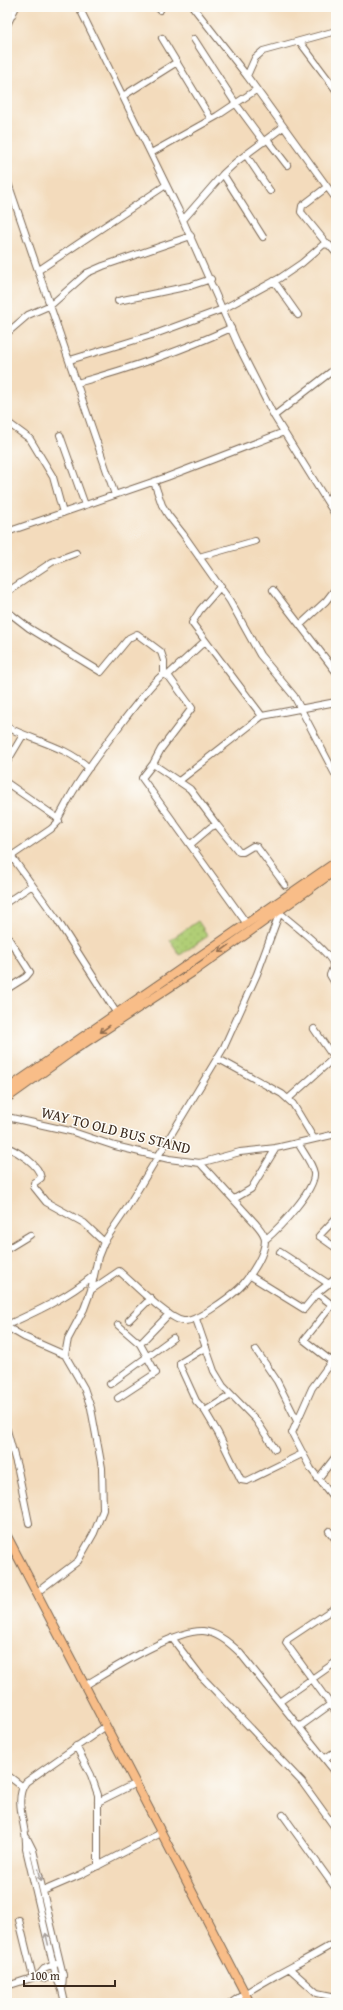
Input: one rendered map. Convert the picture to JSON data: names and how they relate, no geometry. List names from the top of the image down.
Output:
{
  "streets": {
    "street": ["WAY TO OLD BUS STAND"]
  },
  "scale_bar": "100 m"
}
